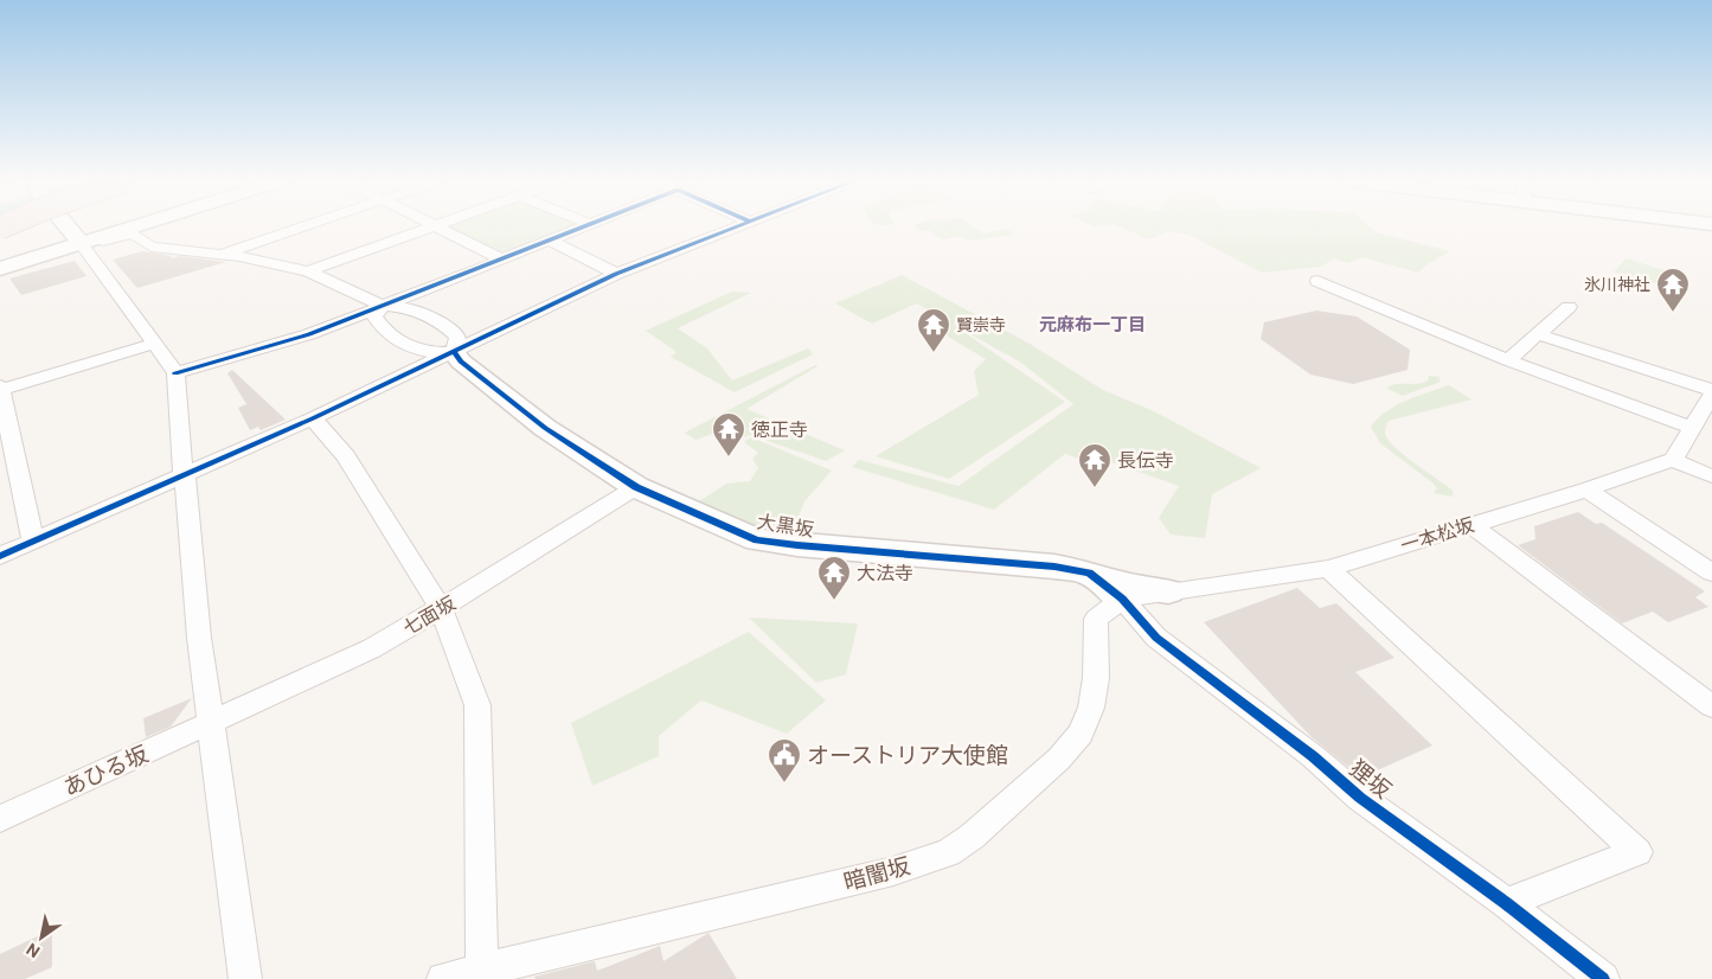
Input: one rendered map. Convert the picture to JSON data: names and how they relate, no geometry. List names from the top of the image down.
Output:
{
  "streets": {
    "street": [
      "大黒坂",
      "一本松坂",
      "七面坂",
      "あひる坂",
      "狸坂",
      "暗闇坂"
    ]
  },
  "crossings": [
    ["大黒坂", "一本松坂"],
    ["大黒坂", "七面坂"],
    ["大黒坂", "狸坂"],
    ["大黒坂", "暗闇坂"],
    ["一本松坂", "狸坂"],
    ["一本松坂", "暗闇坂"],
    ["七面坂", "あひる坂"],
    ["狸坂", "暗闇坂"]
  ],
  "districts": ["元麻布一丁目"],
  "places": {
    "temple": [
      "氷川神社",
      "賢崇寺",
      "徳正寺",
      "長伝寺",
      "大法寺"
    ],
    "public building": ["オーストリア大使館"]
  },
  "north": "bottom left"
}
